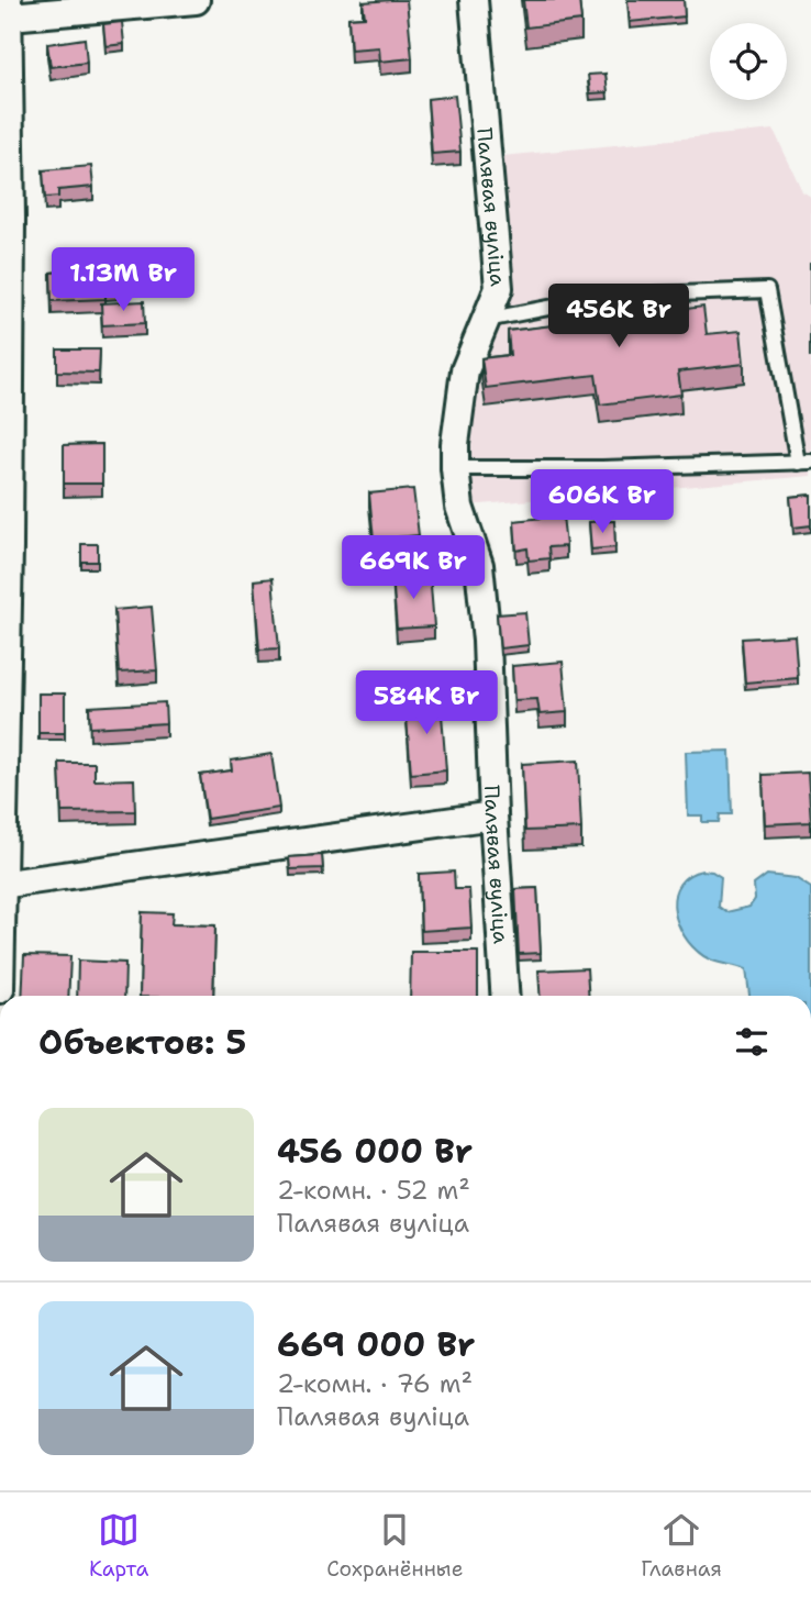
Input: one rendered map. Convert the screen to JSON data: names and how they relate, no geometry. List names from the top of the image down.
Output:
{
  "streets": {
    "street": ["Палявая вуліца"]
  },
  "page": {
    "price": [
      "1.13M Br",
      "456K Br",
      "606K Br",
      "669K Br",
      "584K Br"
    ],
    "heading": "Объектов: 5",
    "list": [
      {
        "name": "456 000 Br",
        "note": "2-комн. · 52 m² · Палявая вуліца"
      },
      {
        "name": "669 000 Br",
        "note": "2-комн. · 76 m² · Палявая вуліца"
      }
    ],
    "tabs": ["Карта", "Сохранённые", "Главная"]
  }
}
